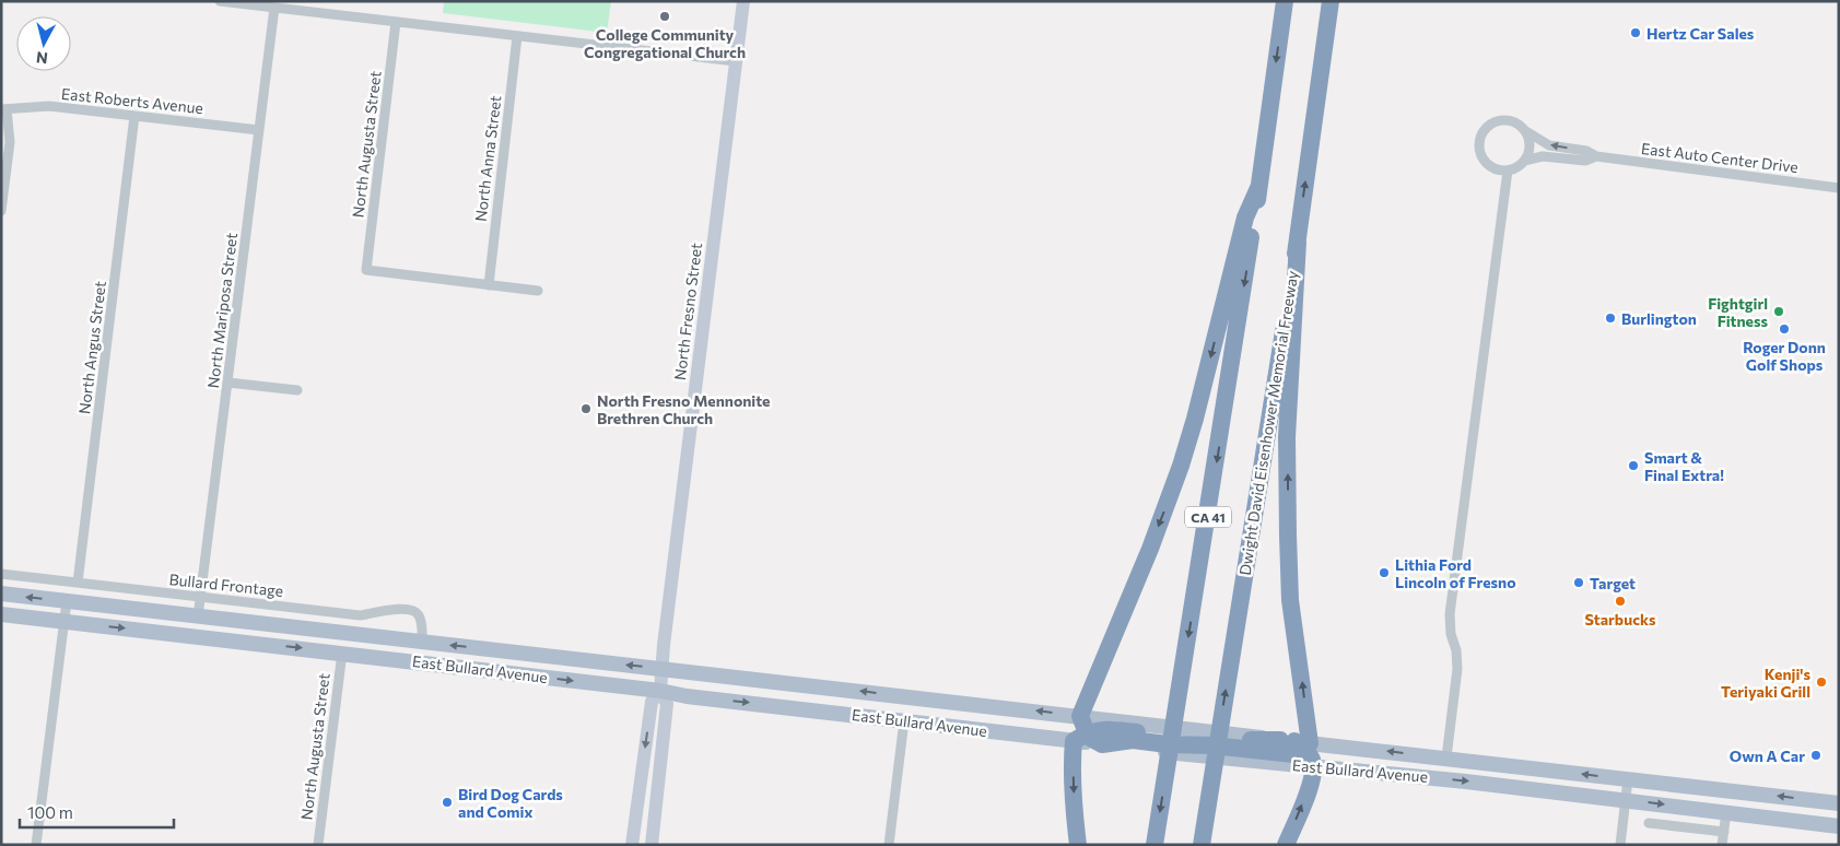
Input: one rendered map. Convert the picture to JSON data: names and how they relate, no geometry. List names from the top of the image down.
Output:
{
  "streets": {
    "highway": ["Dwight David Eisenhower Memorial Freeway", "CA 41"],
    "main road": ["North Fresno Street", "East Bullard Avenue"],
    "street": [
      "East Roberts Avenue",
      "North Augusta Street",
      "East Auto Center Drive",
      "North Anna Street",
      "North Mariposa Street",
      "North Angus Street",
      "Bullard Frontage"
    ]
  },
  "crossings": [
    ["East Roberts Avenue", "North Mariposa Street"],
    ["East Roberts Avenue", "North Angus Street"],
    ["North Augusta Street", "North Anna Street"],
    ["North Augusta Street", "East Bullard Avenue"],
    ["North Mariposa Street", "Bullard Frontage"],
    ["North Mariposa Street", "East Bullard Avenue"],
    ["North Fresno Street", "East Bullard Avenue"],
    ["North Angus Street", "Bullard Frontage"],
    ["Bullard Frontage", "East Bullard Avenue"]
  ],
  "places": [
    "College Community Congregational Church",
    "Hertz Car Sales",
    "Fightgirl Fitness",
    "Burlington",
    "Roger Donn Golf Shops",
    "North Fresno Mennonite Brethren Church",
    "Smart & Final Extra!",
    "Lithia Ford Lincoln of Fresno",
    "Target",
    "Starbucks",
    "Kenji's Teriyaki Grill",
    "Own A Car",
    "Bird Dog Cards and Comix"
  ],
  "scale_bar": "100 m",
  "north": "bottom"
}
